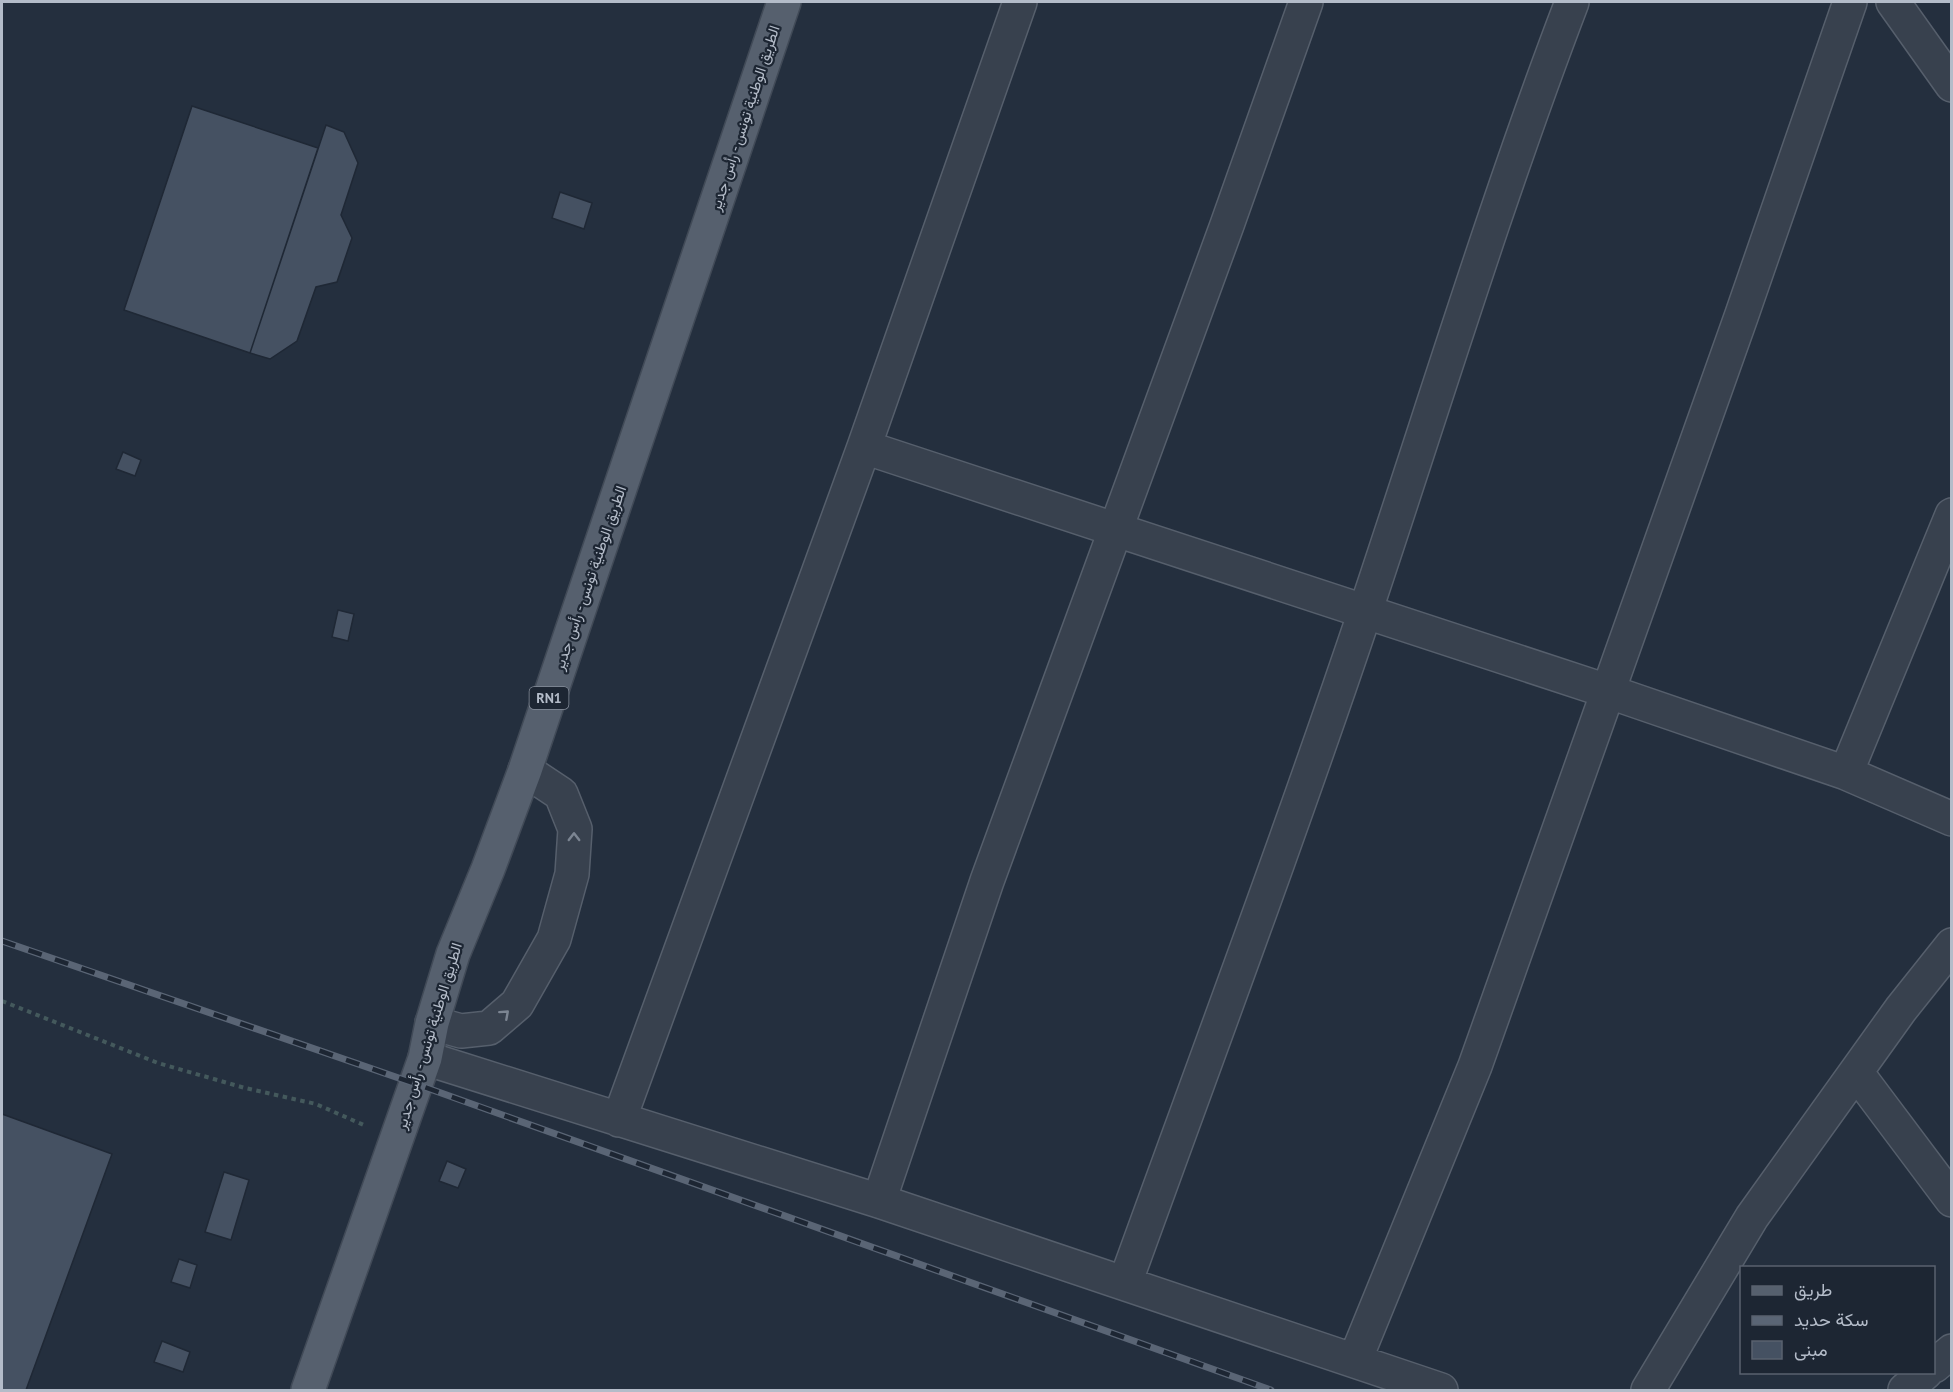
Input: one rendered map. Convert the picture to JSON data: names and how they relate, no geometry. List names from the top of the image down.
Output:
{
  "streets": {
    "main road": ["الطريق الوطنية تونس - رأس جدير", "RN1"]
  },
  "legend": ["طريق", "سكة حديد", "مبنى"]
}
